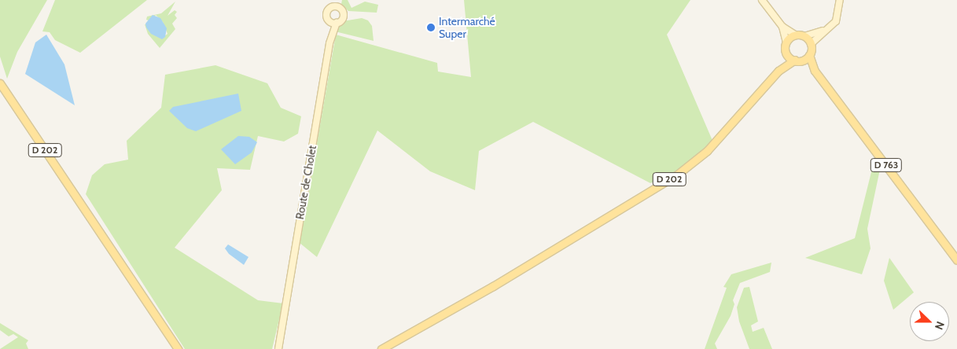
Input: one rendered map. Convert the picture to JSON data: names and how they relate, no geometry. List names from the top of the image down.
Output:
{
  "streets": {
    "main road": ["D 202", "D 763", "Route de Cholet"]
  },
  "crossings": [
    ["D 202", "D 763"]
  ],
  "places": ["Intermarché Super"],
  "north": "right"
}
